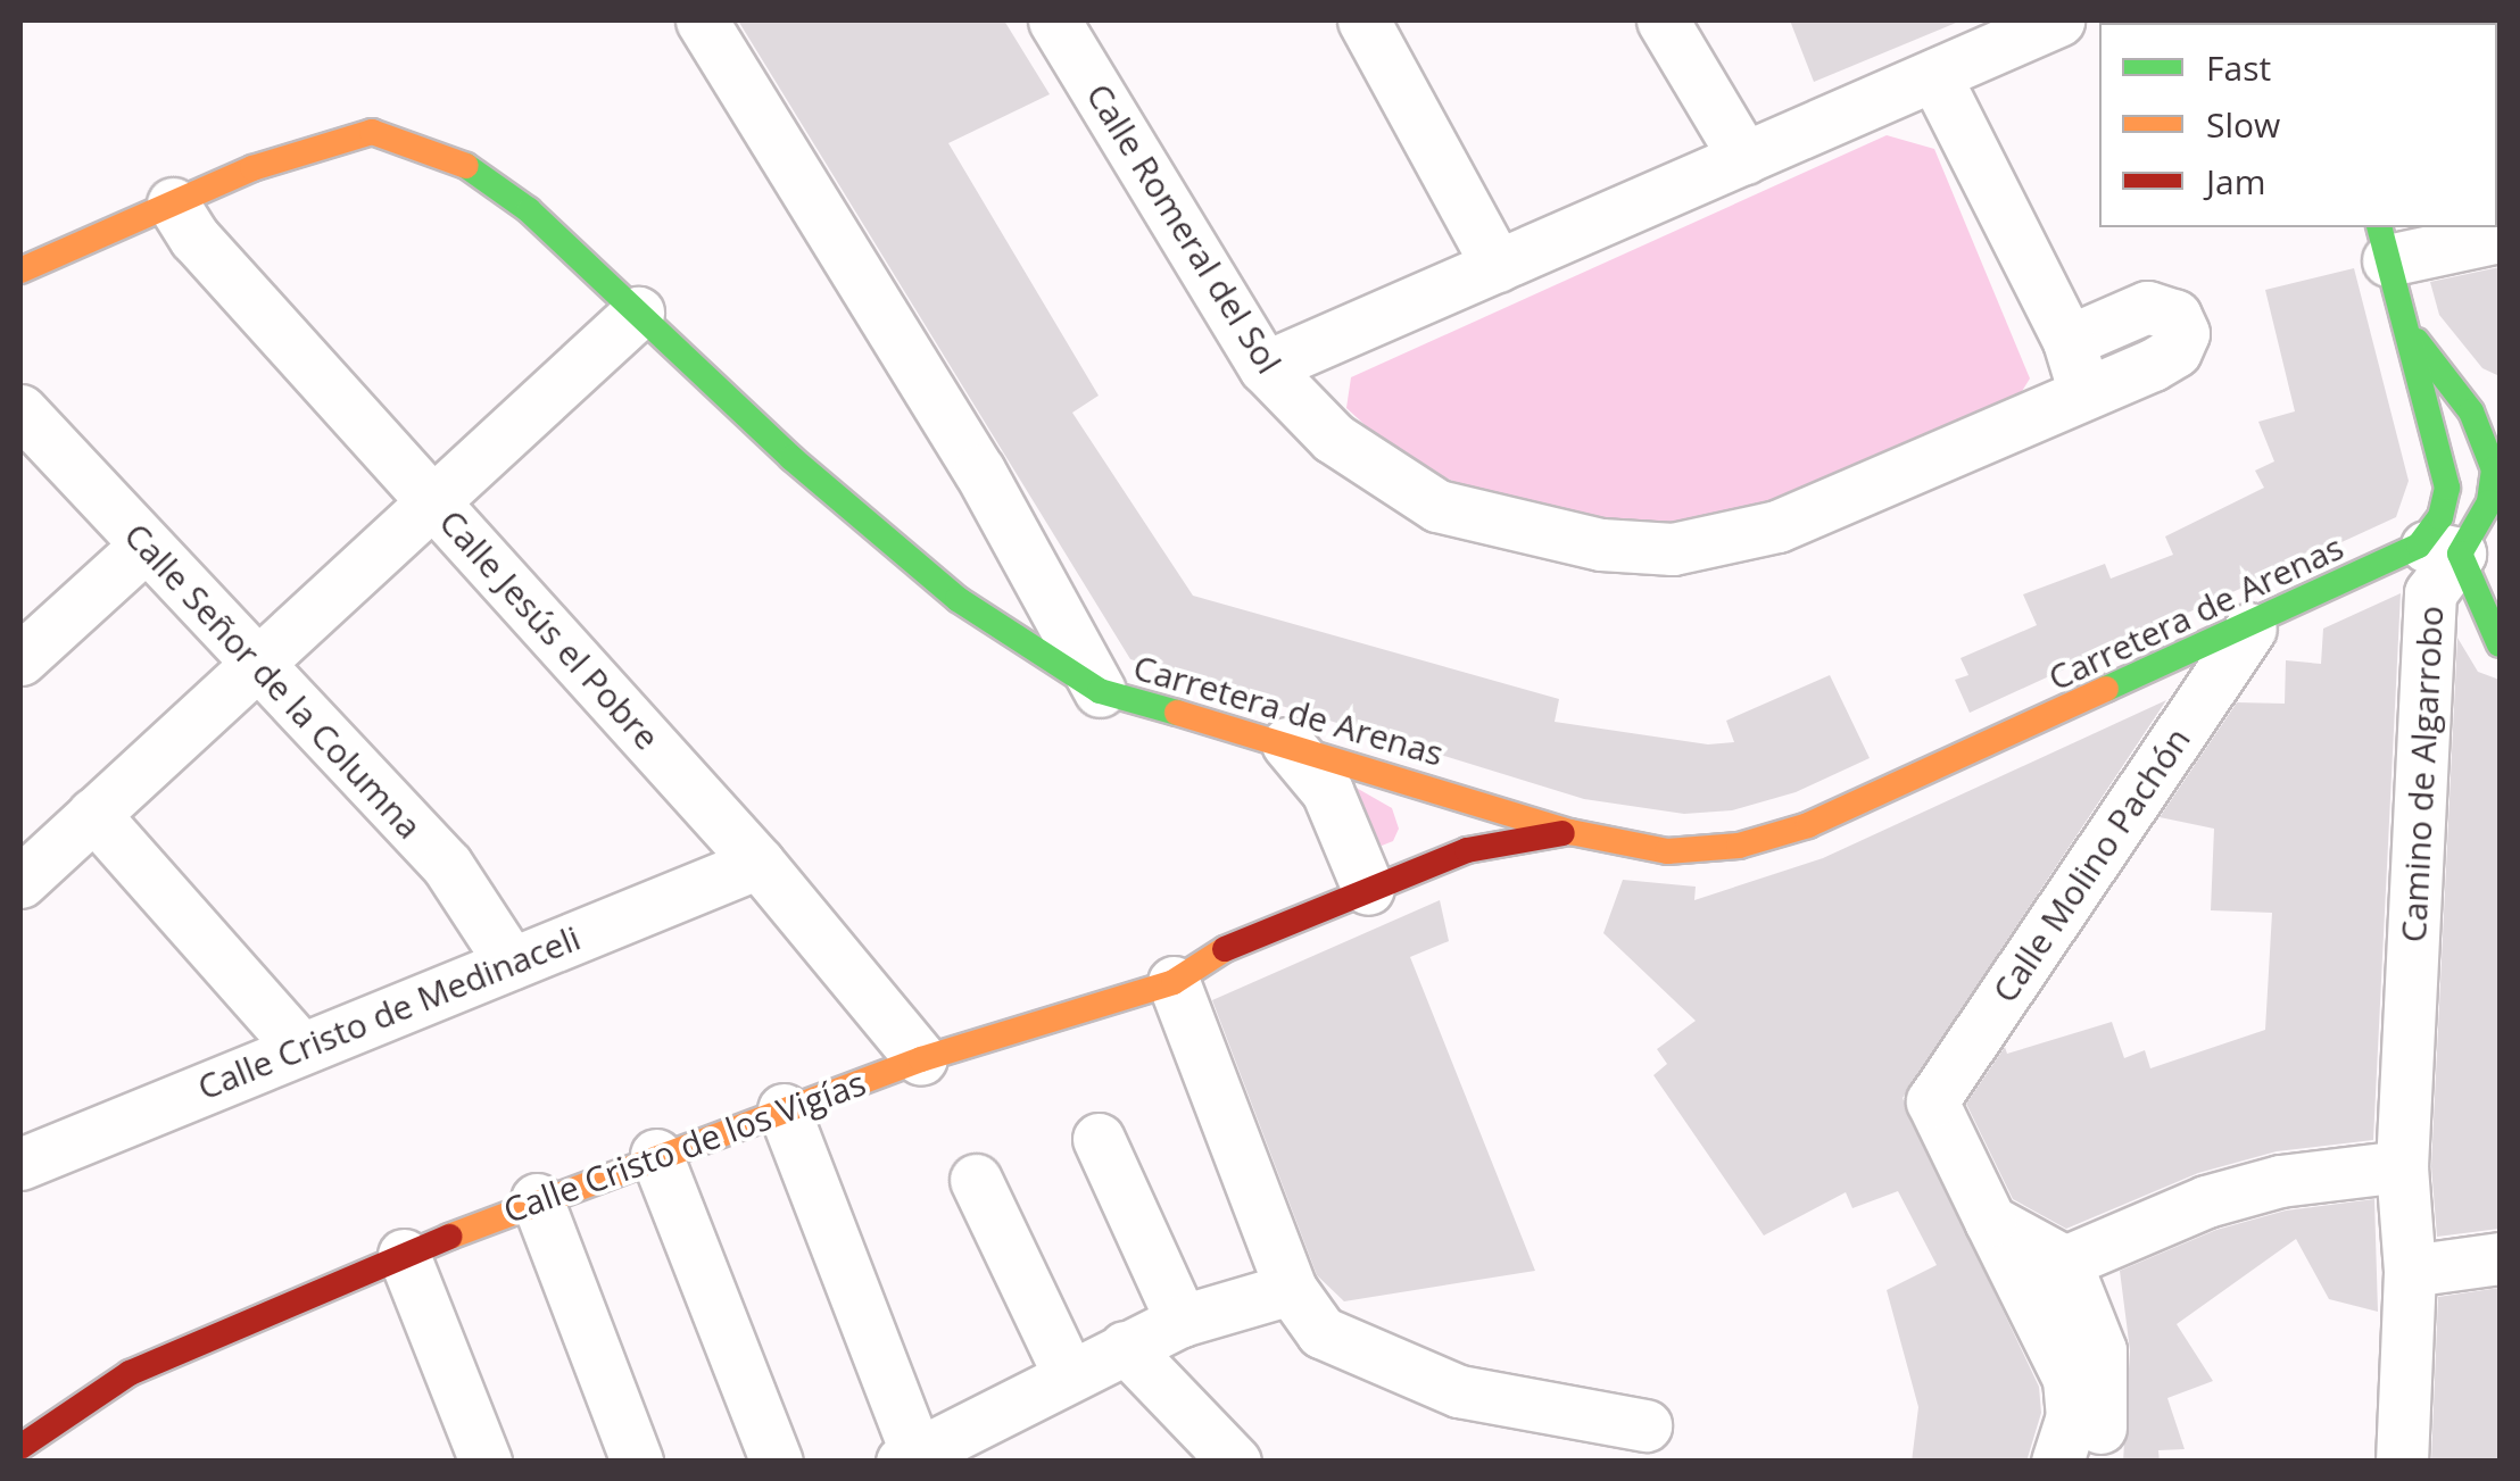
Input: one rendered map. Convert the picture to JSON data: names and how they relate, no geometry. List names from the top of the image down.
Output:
{
  "streets": {
    "street": [
      "Calle Romeral del Sol",
      "Carretera de Arenas",
      "Calle Jesús el Pobre",
      "Calle Señor de la Columna",
      "Camino de Algarrobo",
      "Calle Molino Pachón",
      "Calle Cristo de Medinaceli",
      "Calle Cristo de los Vigías"
    ]
  },
  "crossings": [
    ["Carretera de Arenas", "Calle Jesús el Pobre"],
    ["Carretera de Arenas", "Camino de Algarrobo"],
    ["Carretera de Arenas", "Calle Molino Pachón"],
    ["Carretera de Arenas", "Calle Cristo de los Vigías"],
    ["Calle Jesús el Pobre", "Calle Cristo de Medinaceli"],
    ["Calle Jesús el Pobre", "Calle Cristo de los Vigías"],
    ["Calle Señor de la Columna", "Calle Cristo de Medinaceli"]
  ],
  "legend": ["Fast", "Slow", "Jam"]
}
